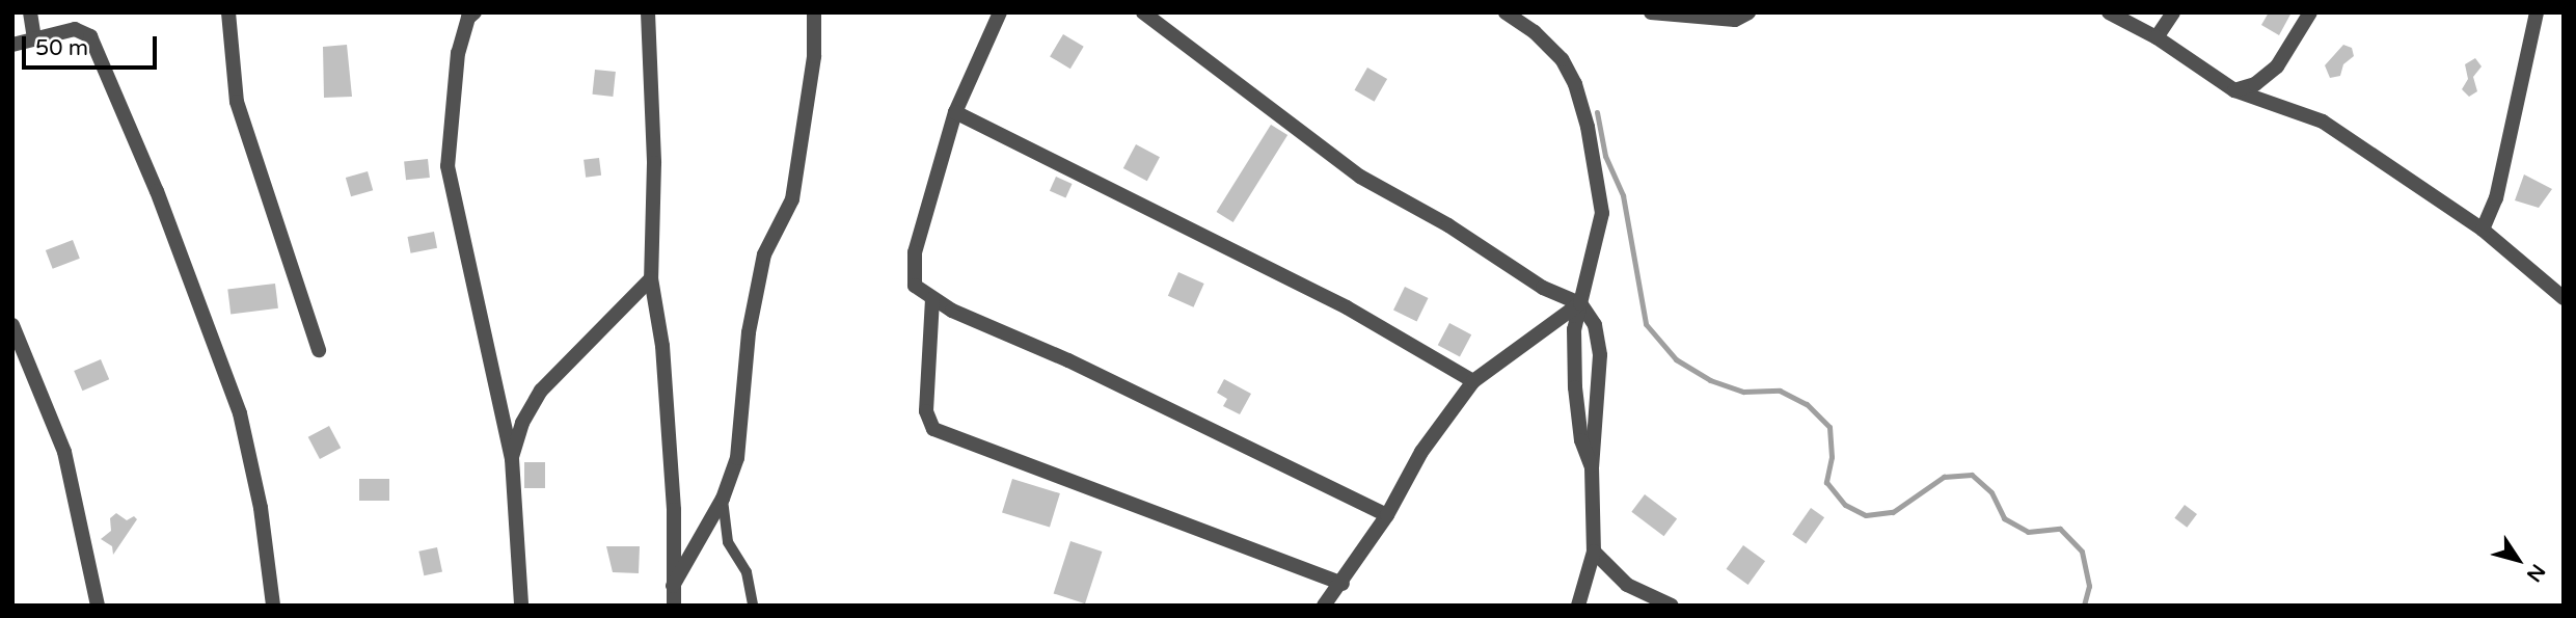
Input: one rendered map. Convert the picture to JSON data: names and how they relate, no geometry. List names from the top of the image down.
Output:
{
  "scale_bar": "50 m",
  "north": "bottom right"
}
